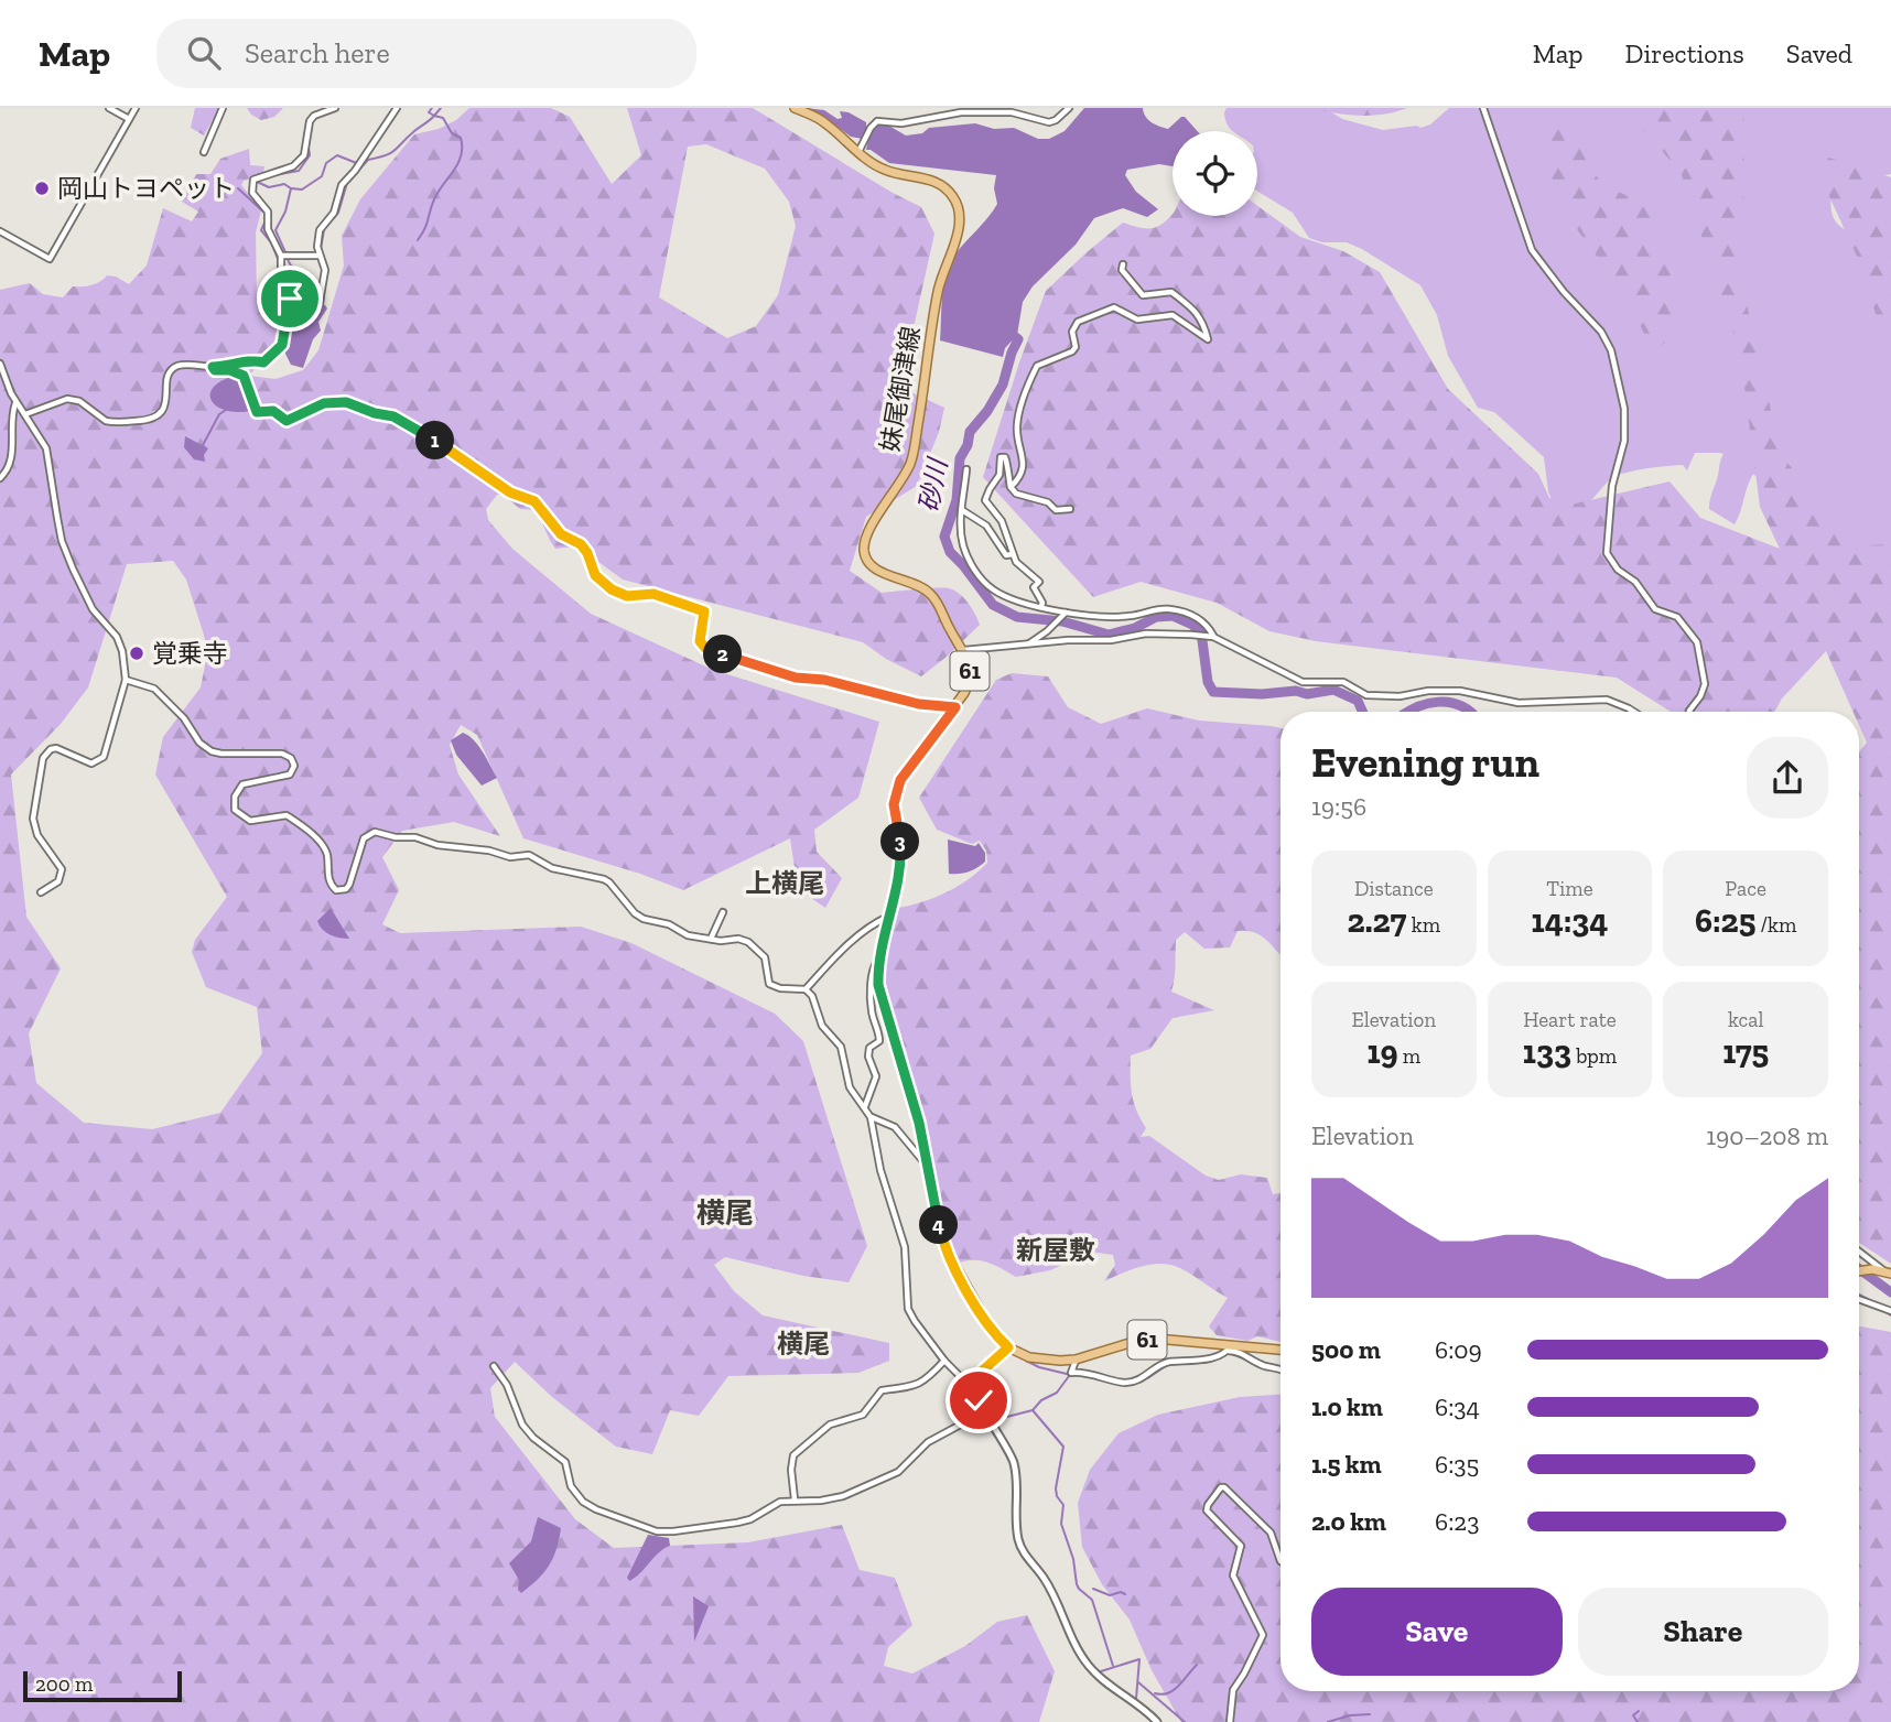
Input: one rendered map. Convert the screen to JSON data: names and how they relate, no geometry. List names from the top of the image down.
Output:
{
  "streets": {
    "main road": ["妹尾御津線", "61"]
  },
  "crossings": [
    ["妹尾御津線", "61"]
  ],
  "districts": [
    "上横尾",
    "横尾",
    "新屋敷",
    "横尾"
  ],
  "water": ["砂川"],
  "places": ["岡山トヨペット", "覚乗寺"],
  "scale_bar": "200 m",
  "page": {
    "header": "Map",
    "search": "Search here",
    "nav": ["Map", "Directions", "Saved"],
    "pins": [
      "1",
      "2",
      "3",
      "4"
    ],
    "heading": ["Evening run", "19:56"],
    "stats": [
      ["Distance", "2.27 km"],
      ["Time", "14:34"],
      ["Pace", "6:25 /km"],
      ["Elevation", "19 m"],
      ["Heart rate", "133 bpm"],
      ["kcal", "175"]
    ],
    "chart": ["Elevation", "190–208 m"],
    "list": [
      {
        "name": "500 m",
        "note": "6:09"
      },
      {
        "name": "1.0 km",
        "note": "6:34"
      },
      {
        "name": "1.5 km",
        "note": "6:35"
      },
      {
        "name": "2.0 km",
        "note": "6:23"
      }
    ],
    "buttons": ["Save", "Share"],
    "scale": "200 m"
  }
}
